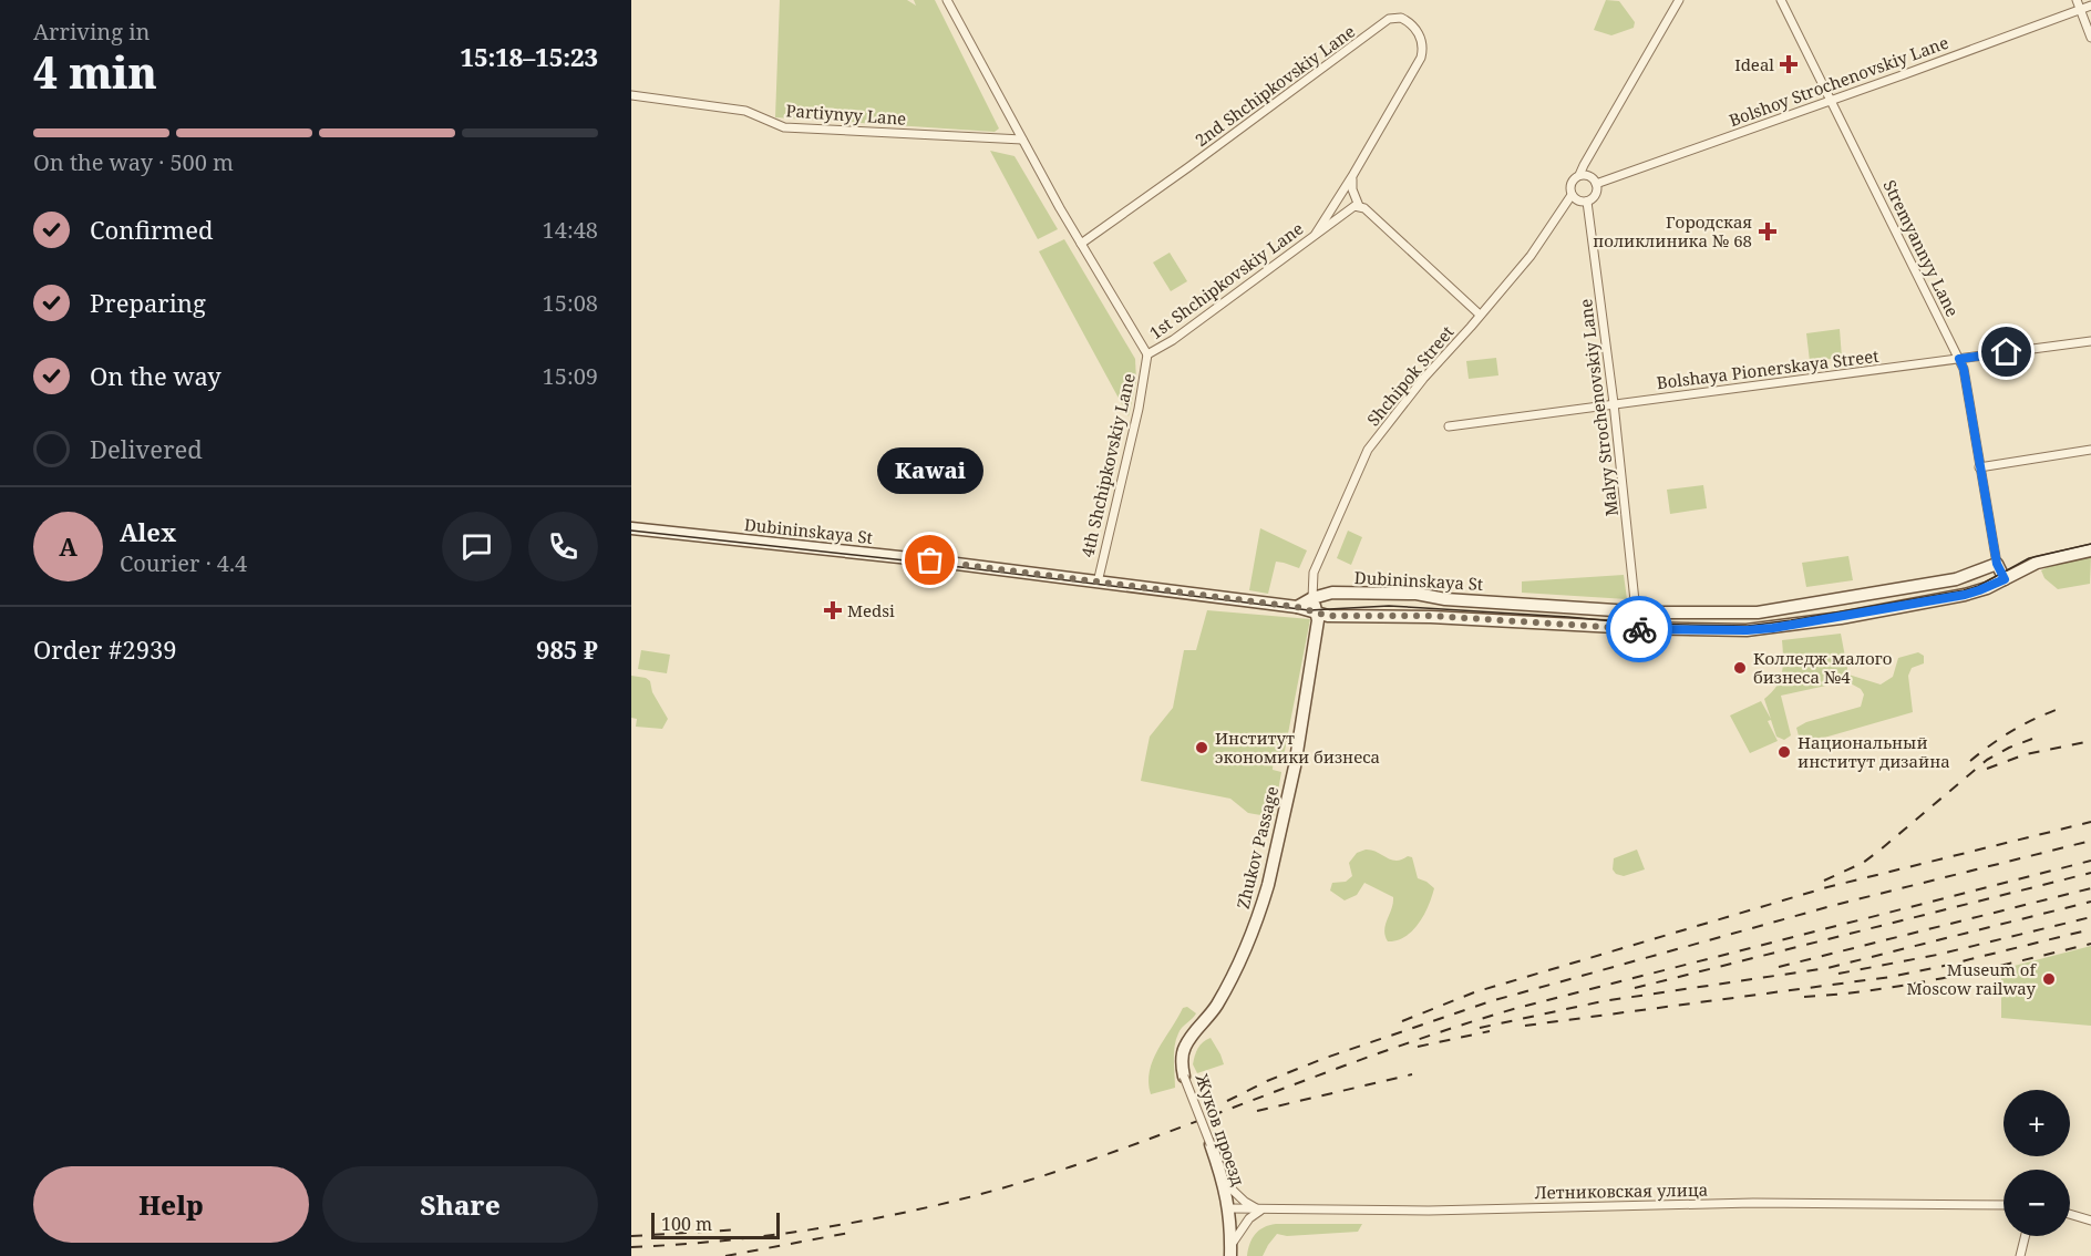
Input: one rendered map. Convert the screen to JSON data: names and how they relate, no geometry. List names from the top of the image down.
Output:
{
  "streets": {
    "main road": ["Dubininskaya St", "Жуков проезд"],
    "street": [
      "Bolshoy Strochenovskiy Lane",
      "2nd Shchipkovskiy Lane",
      "Partiynyy Lane",
      "Stremyannyy Lane",
      "1st Shchipkovskiy Lane",
      "Bolshaya Pionerskaya Street",
      "Shchipok Street",
      "Malyy Strochenovskiy Lane",
      "4th Shchipkovskiy Lane",
      "Летниковская улица"
    ]
  },
  "crossings": [
    ["Bolshoy Strochenovskiy Lane", "Stremyannyy Lane"],
    ["Bolshoy Strochenovskiy Lane", "Shchipok Street"],
    ["Bolshoy Strochenovskiy Lane", "Malyy Strochenovskiy Lane"],
    ["2nd Shchipkovskiy Lane", "1st Shchipkovskiy Lane"],
    ["Partiynyy Lane", "1st Shchipkovskiy Lane"],
    ["Stremyannyy Lane", "Bolshaya Pionerskaya Street"],
    ["Stremyannyy Lane", "Dubininskaya St"],
    ["1st Shchipkovskiy Lane", "4th Shchipkovskiy Lane"],
    ["Bolshaya Pionerskaya Street", "Malyy Strochenovskiy Lane"],
    ["Shchipok Street", "Malyy Strochenovskiy Lane"],
    ["Shchipok Street", "Dubininskaya St"],
    ["Malyy Strochenovskiy Lane", "Dubininskaya St"],
    ["4th Shchipkovskiy Lane", "Dubininskaya St"],
    ["Жуков проезд", "Летниковская улица"]
  ],
  "places": {
    "health": ["Ideal", "Городская поликлиника № 68", "Medsi"],
    "other": [
      "Kawai",
      "Колледж малого бизнеса №4",
      "Институт экономики бизнеса",
      "Национальный институт дизайна",
      "Museum of Moscow railway"
    ]
  },
  "scale_bar": "100 m",
  "page": {
    "heading": ["4 min", "Arriving in", "15:18–15:23"],
    "panel": [
      "Alex",
      "Courier · 4.4",
      "Order #2939",
      "985 ₽"
    ],
    "bar": "On the way · 500 m",
    "list": [
      ["Confirmed", "14:48"],
      ["Preparing", "15:08"],
      ["On the way", "15:09"],
      "Delivered"
    ],
    "bubble": "Kawai",
    "round": "A",
    "map_buttons": ["+", "−"],
    "buttons": ["Help", "Share"],
    "scale": "100 m"
  }
}
